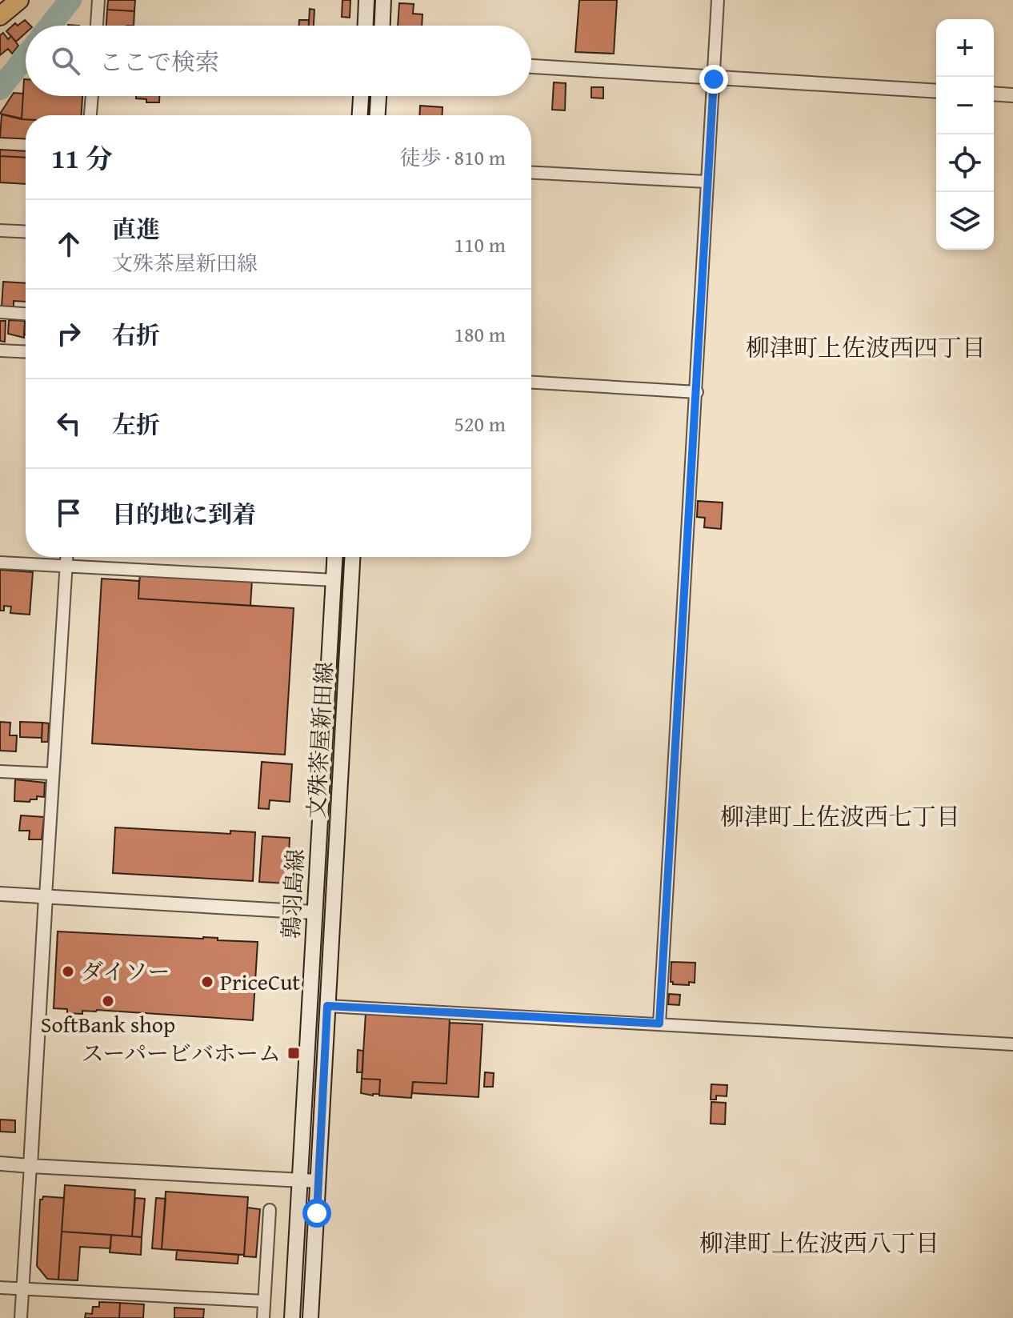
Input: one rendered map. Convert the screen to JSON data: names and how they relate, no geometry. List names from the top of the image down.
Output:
{
  "streets": {
    "main road": ["文殊茶屋新田線", "鶉羽島線"]
  },
  "districts": ["柳津町上佐波西四丁目", "柳津町上佐波西七丁目", "柳津町上佐波西八丁目"],
  "places": {
    "other": ["ダイソー", "PriceCut", "SoftBank shop"],
    "transit": ["スーパービバホーム"]
  },
  "page": {
    "map_buttons": ["+", "−"],
    "search": "ここで検索",
    "heading": ["11 分", "徒歩 · 810 m"],
    "list": [
      ["直進", "文殊茶屋新田線", "110 m"],
      ["右折", "180 m"],
      ["左折", "520 m"],
      "目的地に到着"
    ]
  }
}
